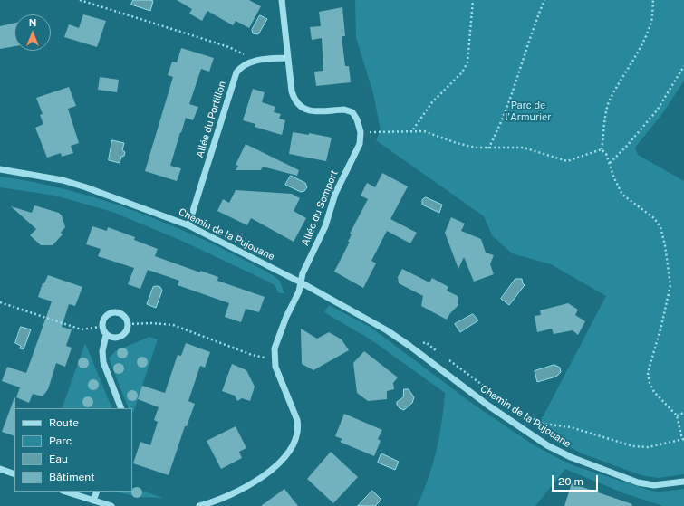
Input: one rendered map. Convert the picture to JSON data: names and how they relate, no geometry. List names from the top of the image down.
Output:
{
  "streets": {
    "street": ["Allée du Portillon", "Allée du Somport", "Chemin de la Pujouane"]
  },
  "crossings": [
    ["Allée du Portillon", "Chemin de la Pujouane"],
    ["Allée du Somport", "Chemin de la Pujouane"]
  ],
  "parks": ["Parc de l'Armurier"],
  "legend": [
    "Route",
    "Parc",
    "Eau",
    "Bâtiment"
  ],
  "scale_bar": "20 m",
  "north": "top"
}
